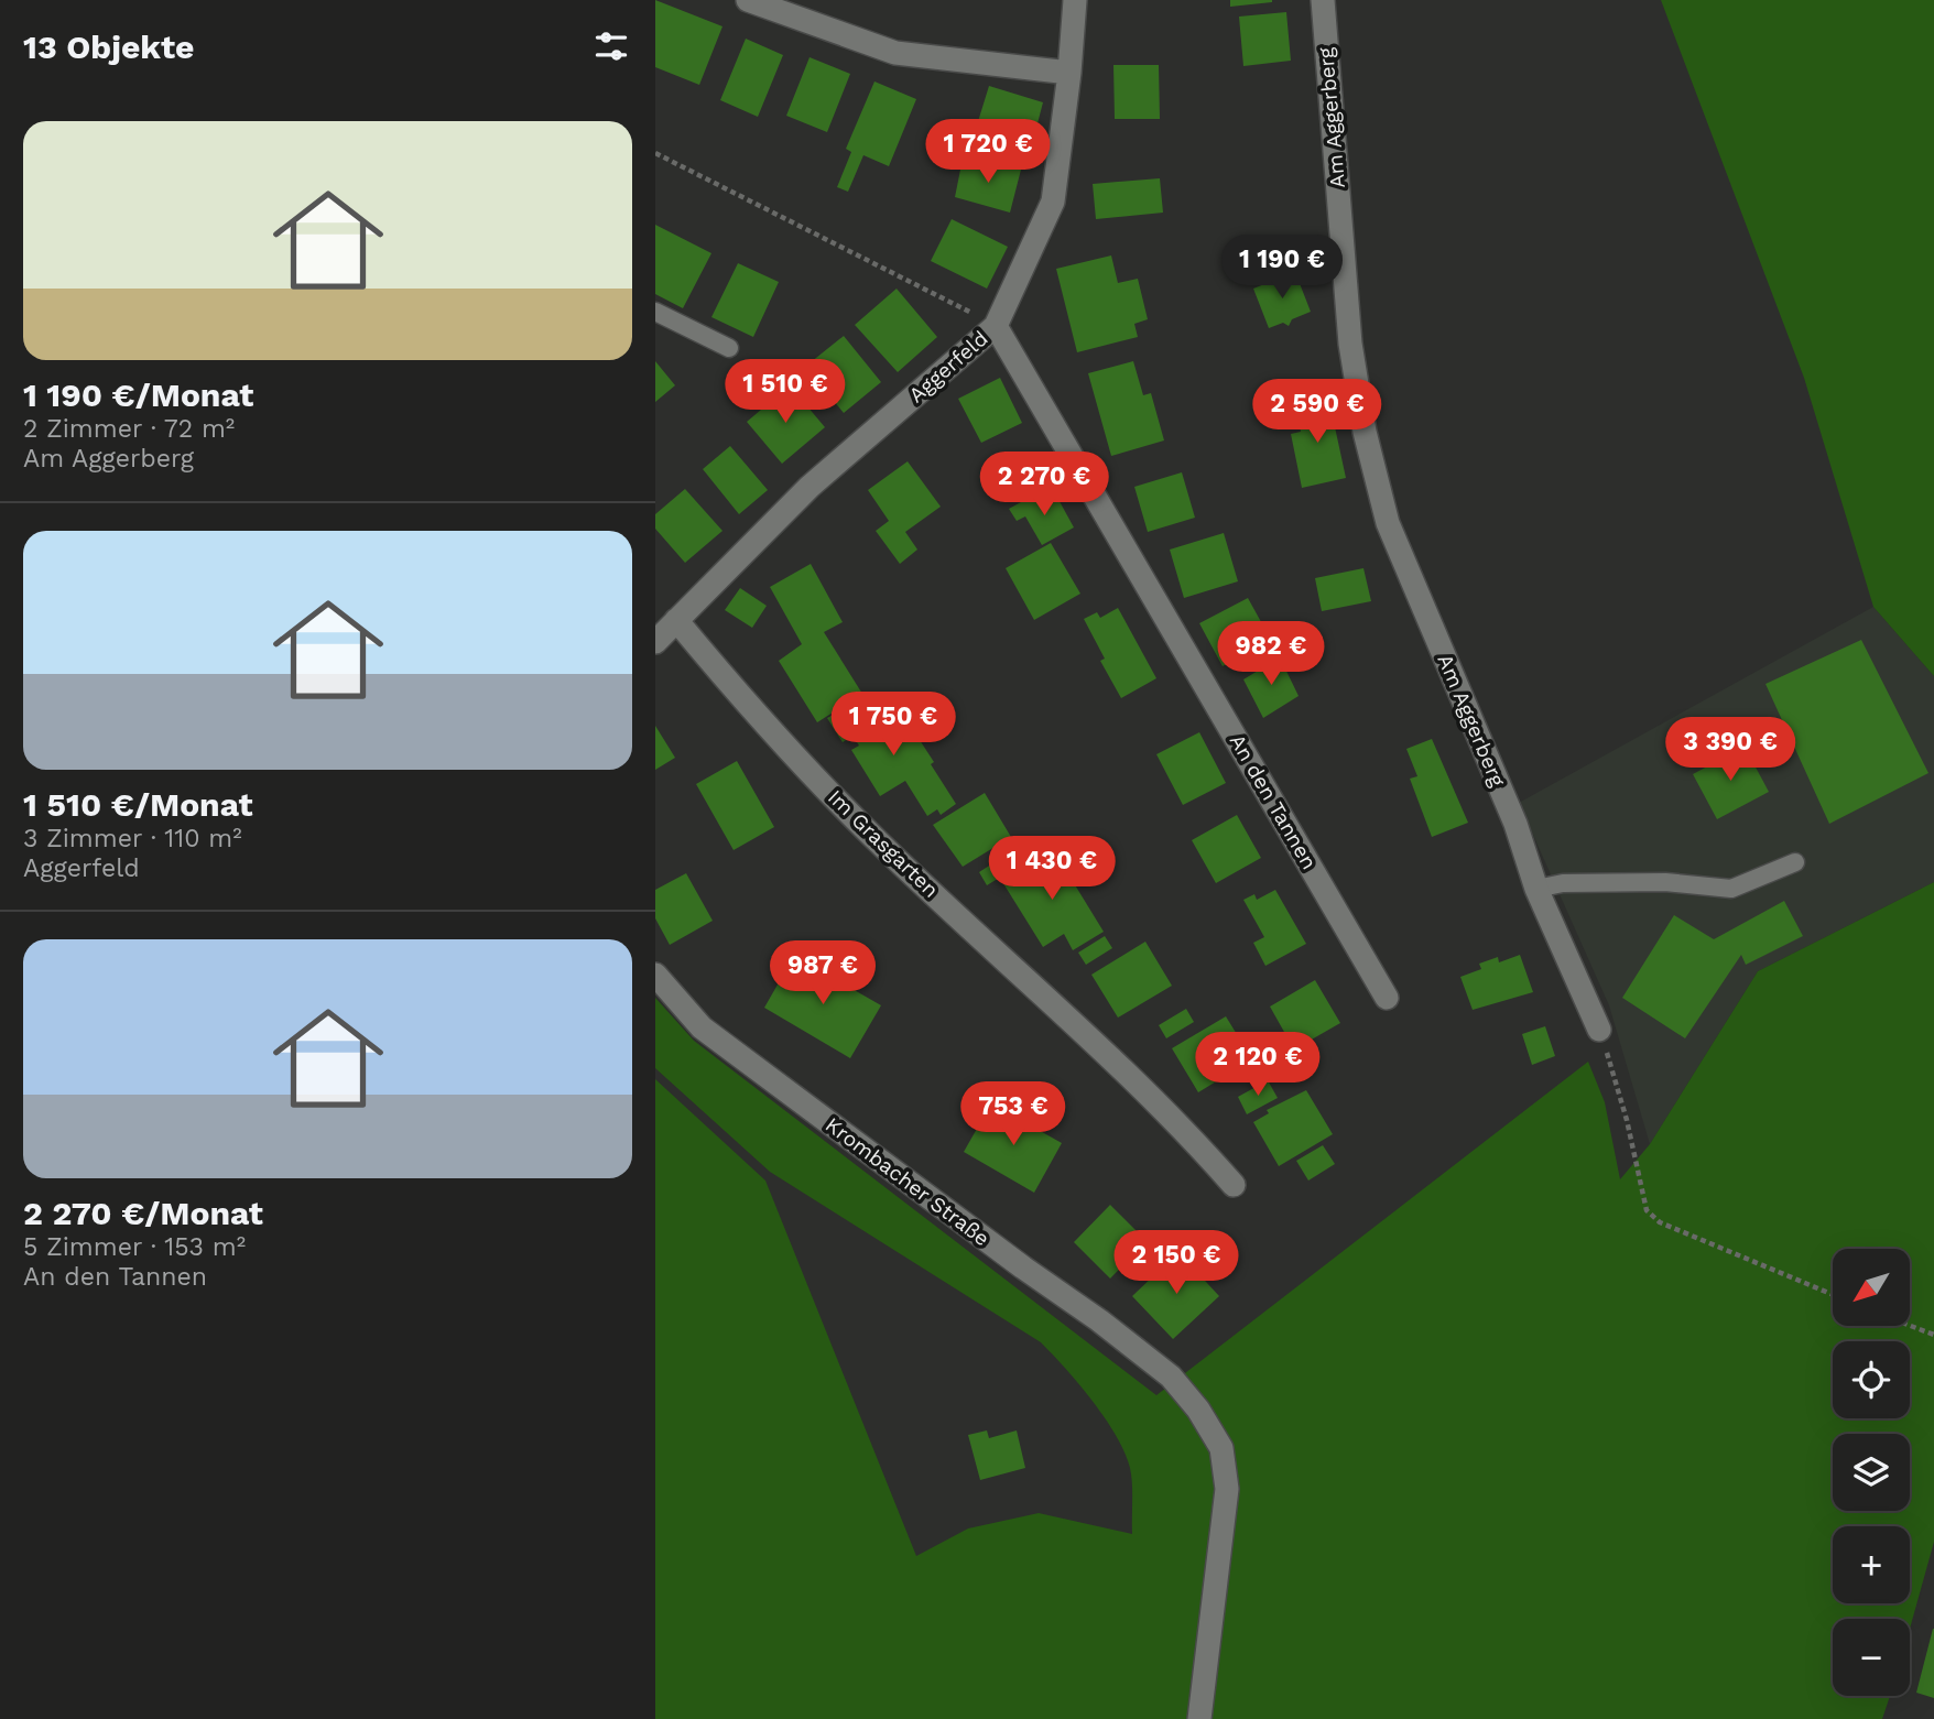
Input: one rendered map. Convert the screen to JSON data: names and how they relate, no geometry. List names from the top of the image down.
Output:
{
  "streets": {
    "street": [
      "Am Aggerberg",
      "Aggerfeld",
      "An den Tannen",
      "Im Grasgarten",
      "Krombacher Straße"
    ]
  },
  "crossings": [
    ["Aggerfeld", "An den Tannen"],
    ["Aggerfeld", "Im Grasgarten"]
  ],
  "north": "bottom left",
  "page": {
    "heading": "13 Objekte",
    "list": [
      {
        "name": "1 190 €/Monat",
        "note": "2 Zimmer · 72 m² · Am Aggerberg"
      },
      {
        "name": "1 510 €/Monat",
        "note": "3 Zimmer · 110 m² · Aggerfeld"
      },
      {
        "name": "2 270 €/Monat",
        "note": "5 Zimmer · 153 m² · An den Tannen"
      }
    ],
    "price": [
      "1 720 €",
      "1 190 €",
      "1 510 €",
      "2 590 €",
      "2 270 €",
      "982 €",
      "1 750 €",
      "3 390 €",
      "1 430 €",
      "987 €",
      "2 120 €",
      "753 €",
      "2 150 €"
    ],
    "map_buttons": ["+", "−"]
  }
}
